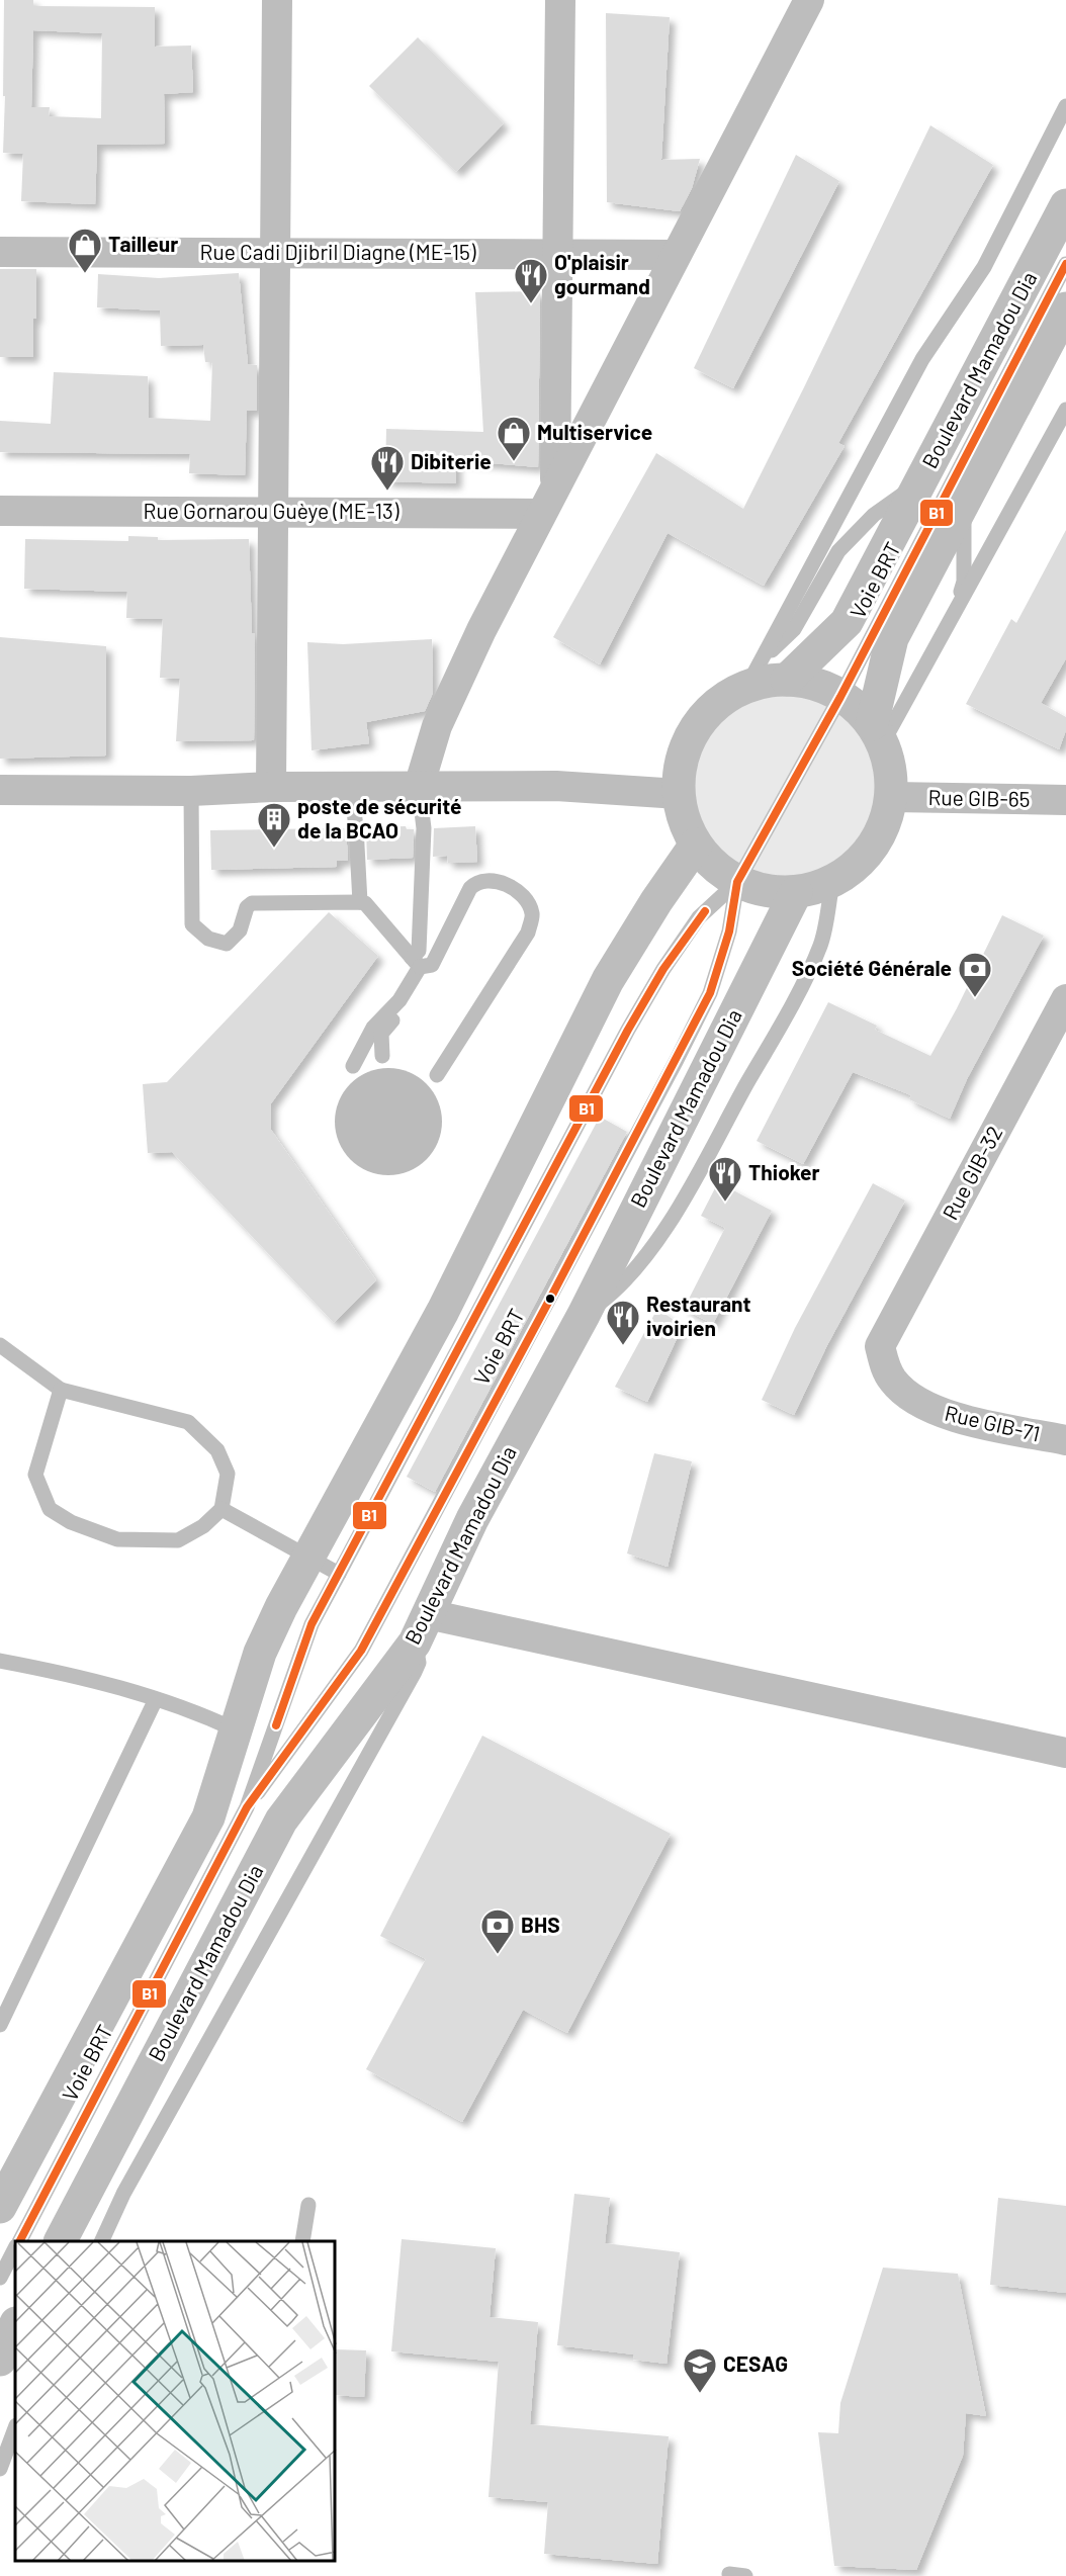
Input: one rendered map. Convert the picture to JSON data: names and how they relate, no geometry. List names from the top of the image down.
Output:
{
  "streets": {
    "street": [
      "Rue Cadi Djibril Diagne (ME-15)",
      "Boulevard Mamadou Dia",
      "Rue Gornarou Guèye (ME-13)",
      "Rue GIB-65",
      "Rue GIB-32",
      "Rue GIB-71"
    ],
    "lane": ["Voie BRT"]
  },
  "crossings": [
    ["Boulevard Mamadou Dia", "Voie BRT"],
    ["Rue GIB-32", "Rue GIB-71"]
  ],
  "places": {
    "shop": ["Tailleur", "Multiservice"],
    "restaurant": [
      "O'plaisir gourmand",
      "Dibiterie",
      "Thioker",
      "Restaurant ivoirien"
    ],
    "building": ["poste de sécurité de la BCAO"],
    "bank": ["Société Générale", "BHS"],
    "school or university": ["CESAG"]
  },
  "lines": ["transit line B1"]
}
